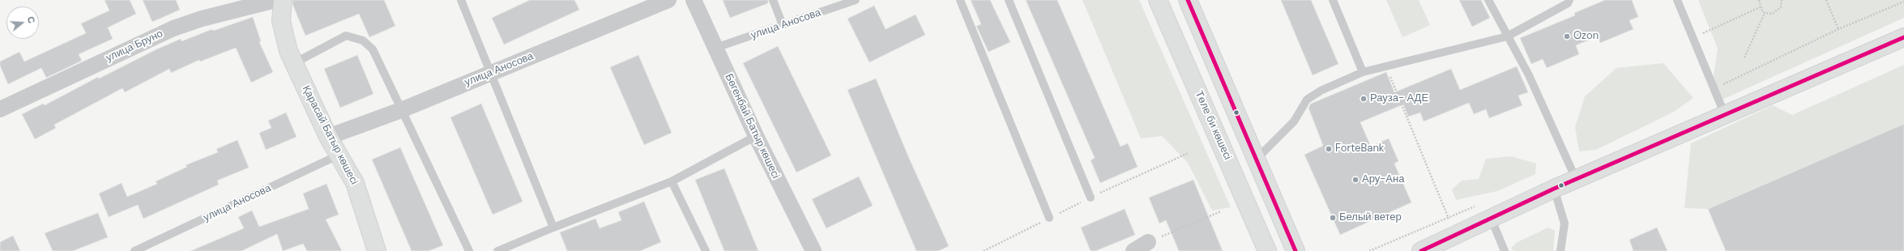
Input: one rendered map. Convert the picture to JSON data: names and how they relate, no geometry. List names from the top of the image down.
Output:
{
  "streets": {
    "main road": ["Төле би көшесі", "Қарасай Батыр көшесі"],
    "street": ["улица Аносова", "улица Бруно", "Бөгенбай Батыр көшесі"]
  },
  "crossings": [
    ["улица Аносова", "Бөгенбай Батыр көшесі"],
    ["улица Аносова", "Қарасай Батыр көшесі"]
  ],
  "places": [
    "Ozon",
    "Рауза- АДЕ",
    "ForteBank",
    "Ару-Ана",
    "Белый ветер"
  ],
  "north": "right"
}
